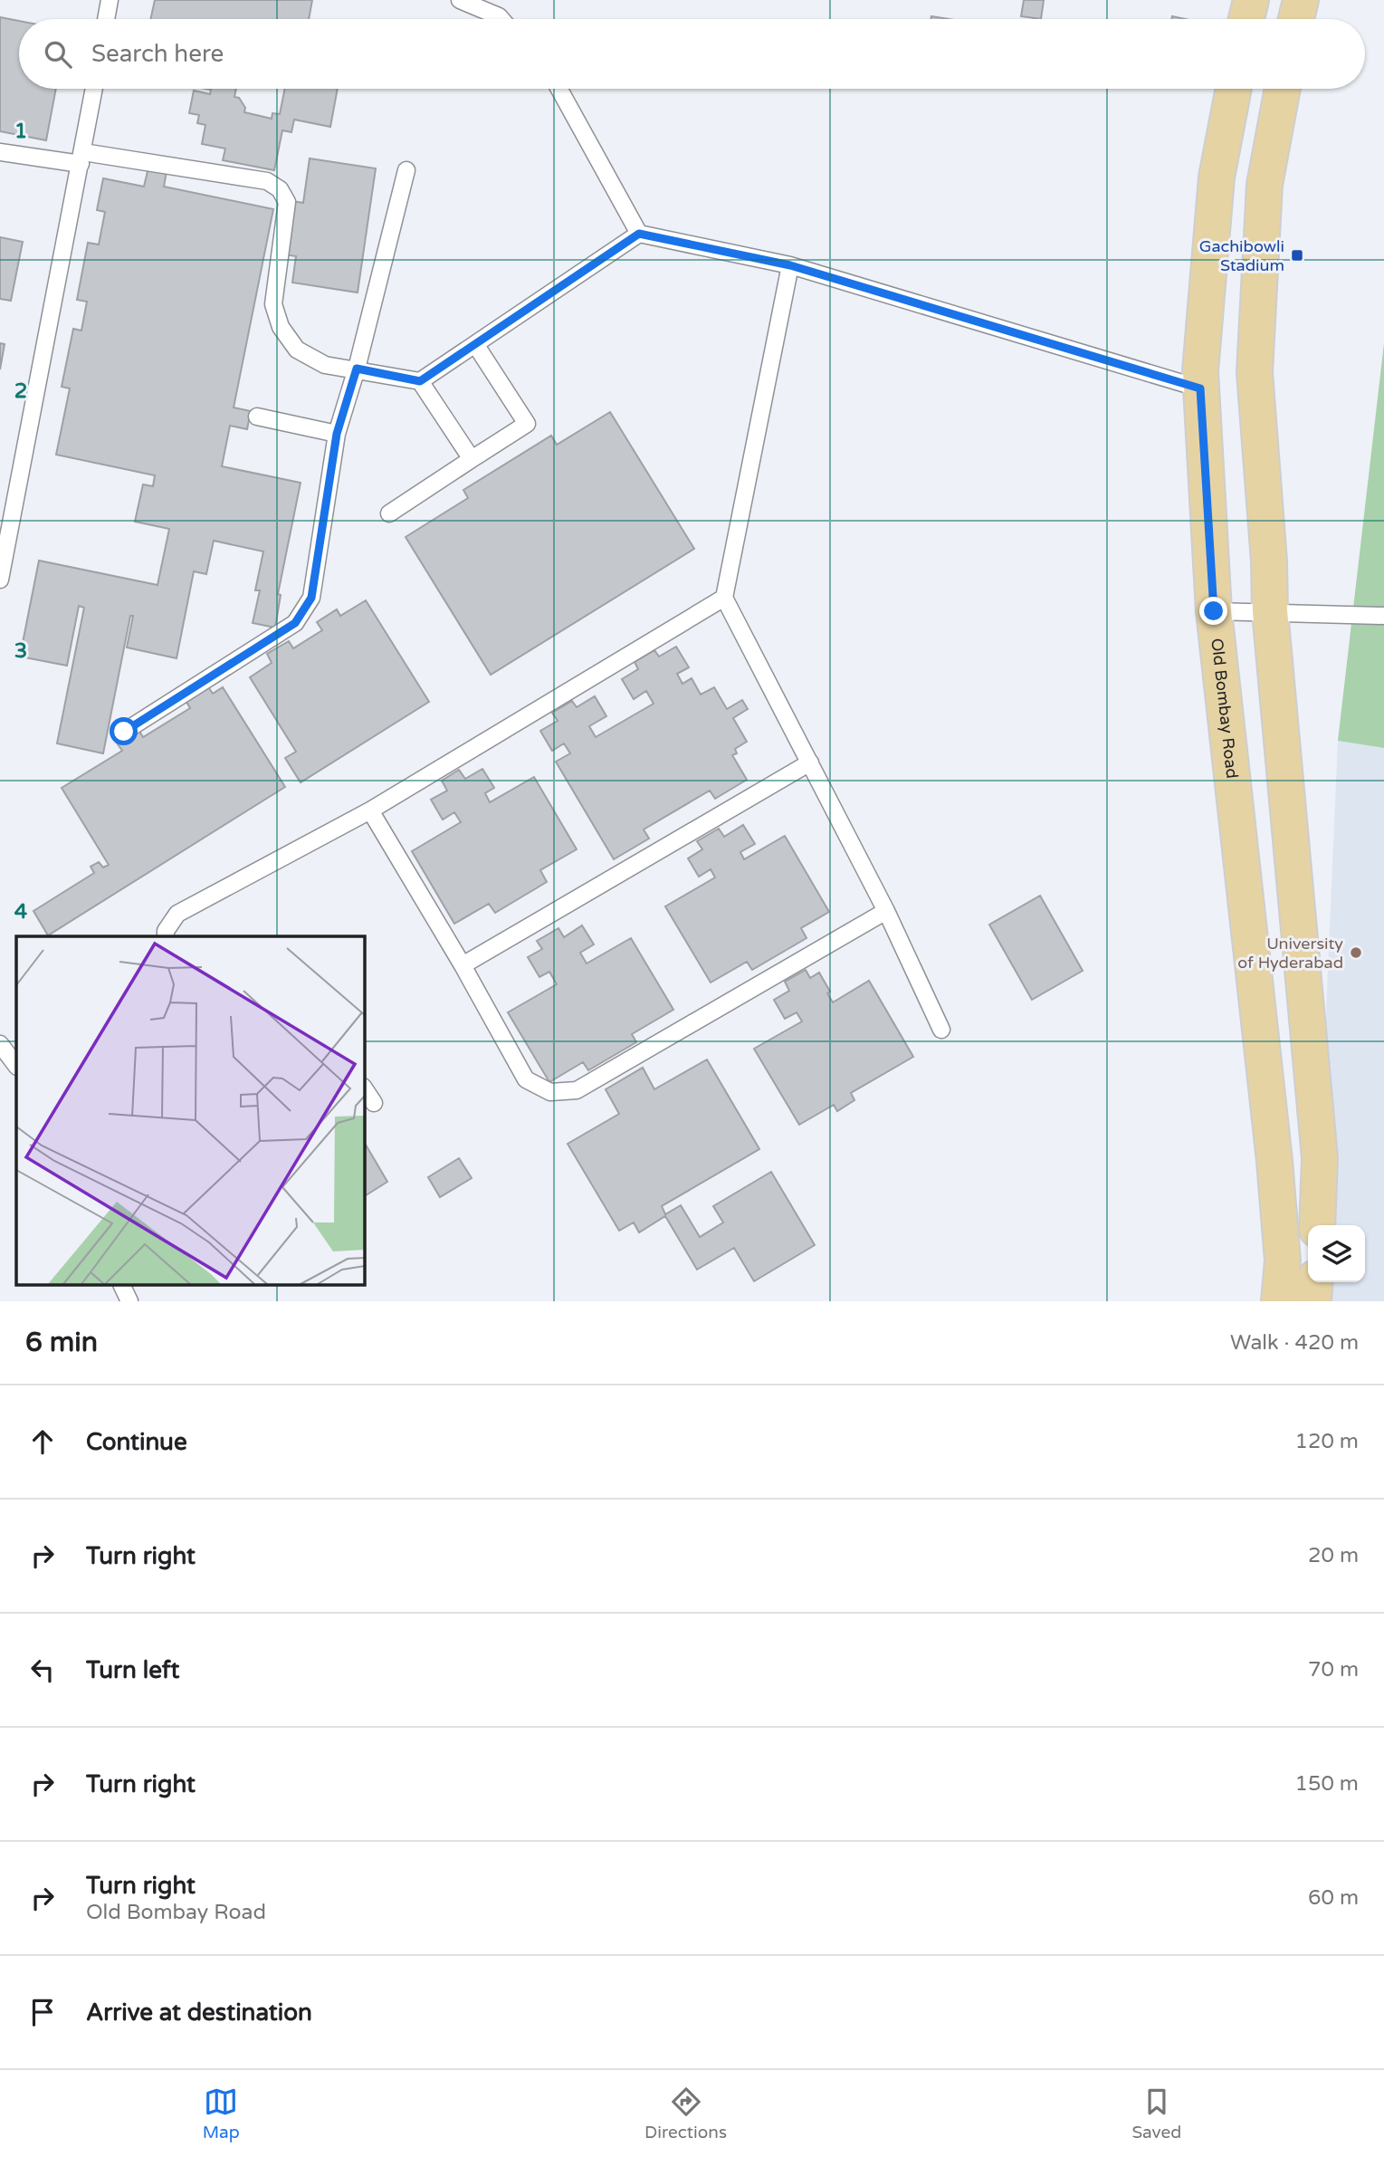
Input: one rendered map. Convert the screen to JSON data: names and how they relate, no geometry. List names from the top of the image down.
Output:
{
  "streets": {
    "main road": ["Old Bombay Road"]
  },
  "places": {
    "transit": ["Gachibowli Stadium"],
    "other": ["University of Hyderabad"]
  },
  "page": {
    "search": "Search here",
    "heading": ["6 min", "Walk · 420 m"],
    "list": [
      ["Continue", "120 m"],
      ["Turn right", "20 m"],
      ["Turn left", "70 m"],
      ["Turn right", "150 m"],
      ["Turn right", "Old Bombay Road", "60 m"],
      "Arrive at destination"
    ],
    "nav": ["Map", "Directions", "Saved"]
  },
  "grid": {
    "rows": [
      "1",
      "2",
      "3",
      "4"
    ]
  }
}
